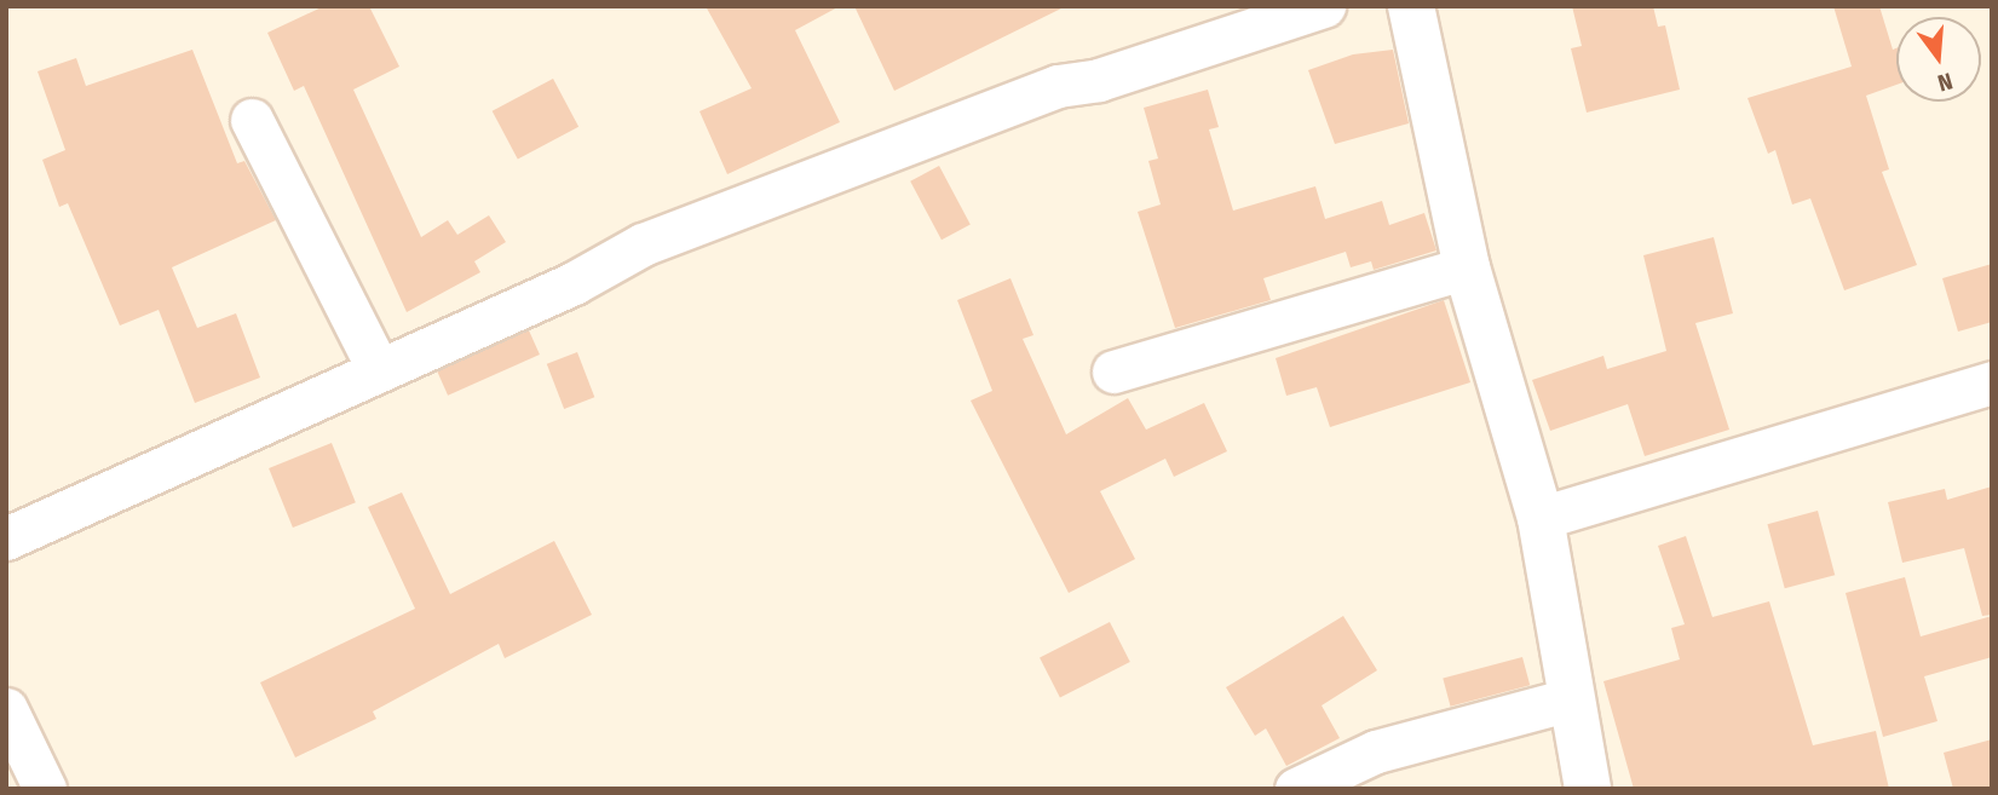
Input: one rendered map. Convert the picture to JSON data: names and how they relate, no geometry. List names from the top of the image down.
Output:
{
  "north": "bottom"
}
